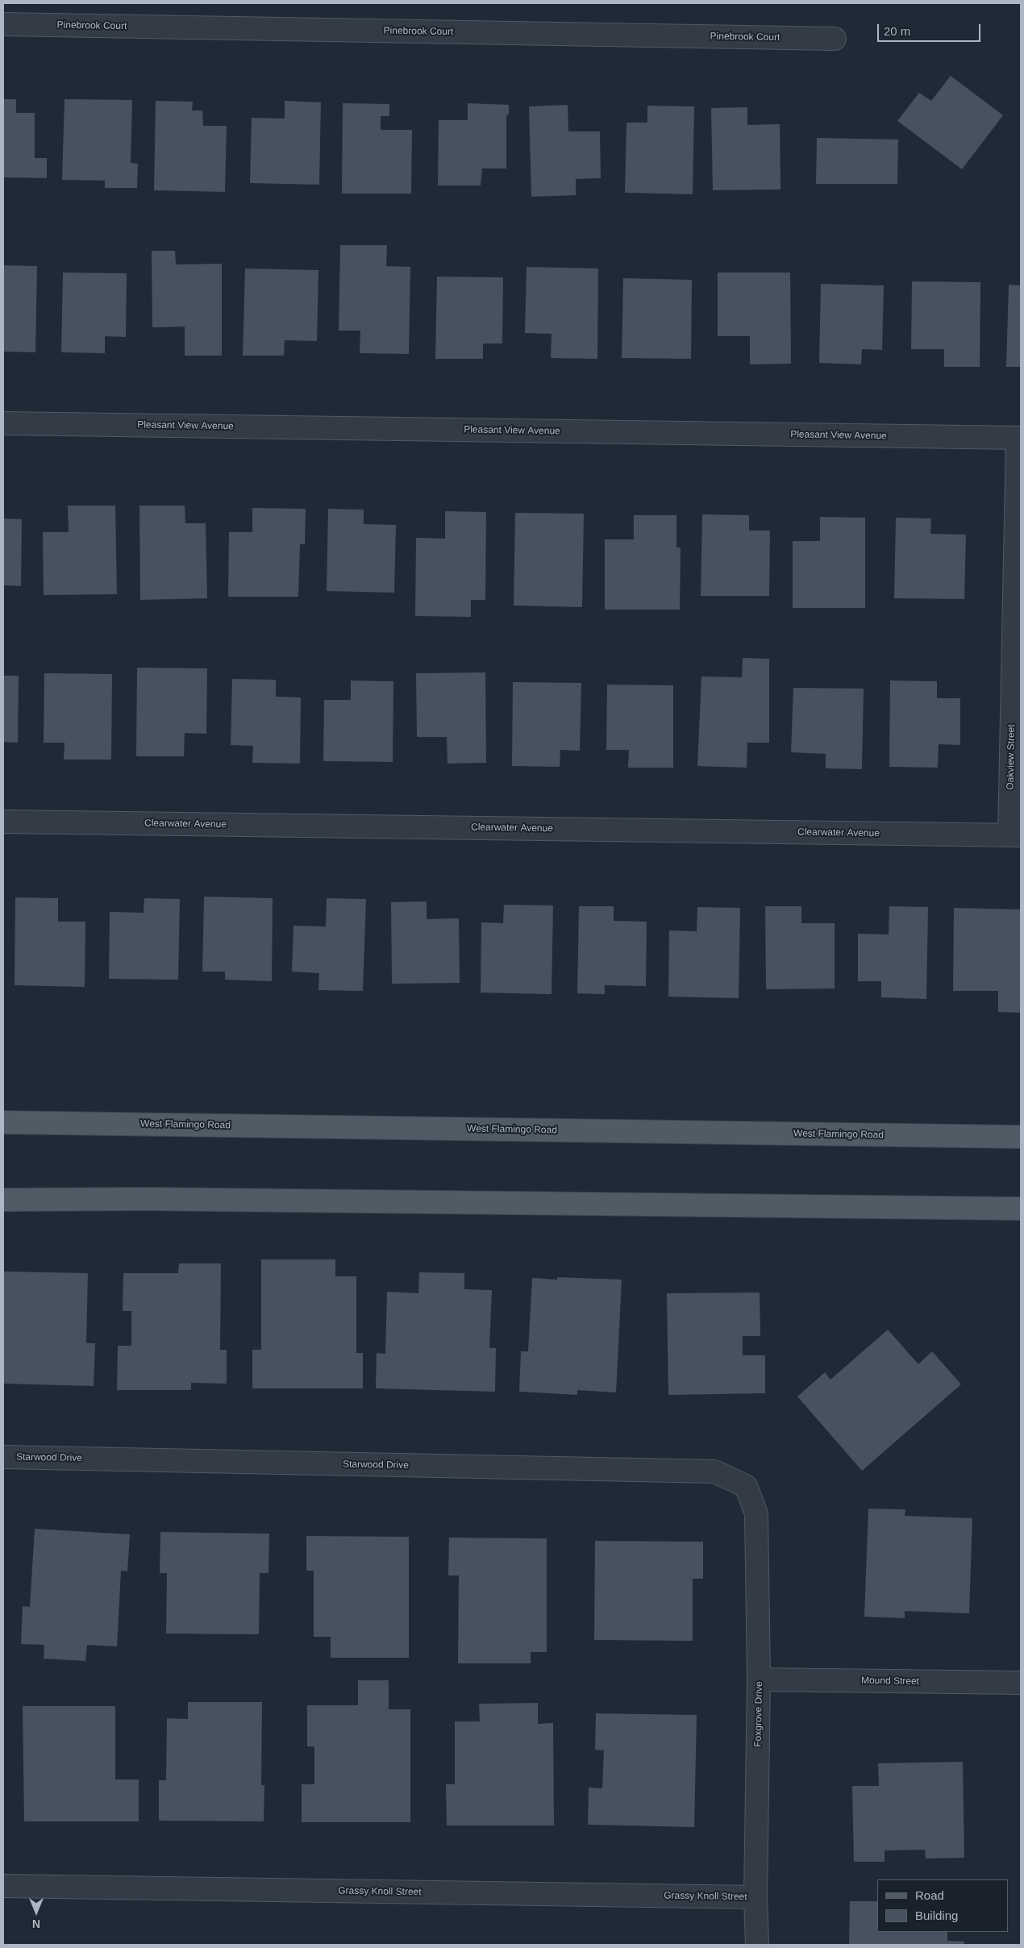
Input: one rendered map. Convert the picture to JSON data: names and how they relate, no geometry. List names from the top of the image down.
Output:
{
  "streets": {
    "main road": ["West Flamingo Road"],
    "street": [
      "Pinebrook Court",
      "Pleasant View Avenue",
      "Oakview Street",
      "Clearwater Avenue",
      "Starwood Drive",
      "Mound Street",
      "Foxgrove Drive",
      "Grassy Knoll Street"
    ]
  },
  "crossings": [
    ["Pleasant View Avenue", "Oakview Street"],
    ["Oakview Street", "Clearwater Avenue"],
    ["Starwood Drive", "Foxgrove Drive"],
    ["Mound Street", "Foxgrove Drive"],
    ["Foxgrove Drive", "Grassy Knoll Street"]
  ],
  "legend": ["Road", "Building"],
  "scale_bar": "20 m",
  "north": "bottom"
}
